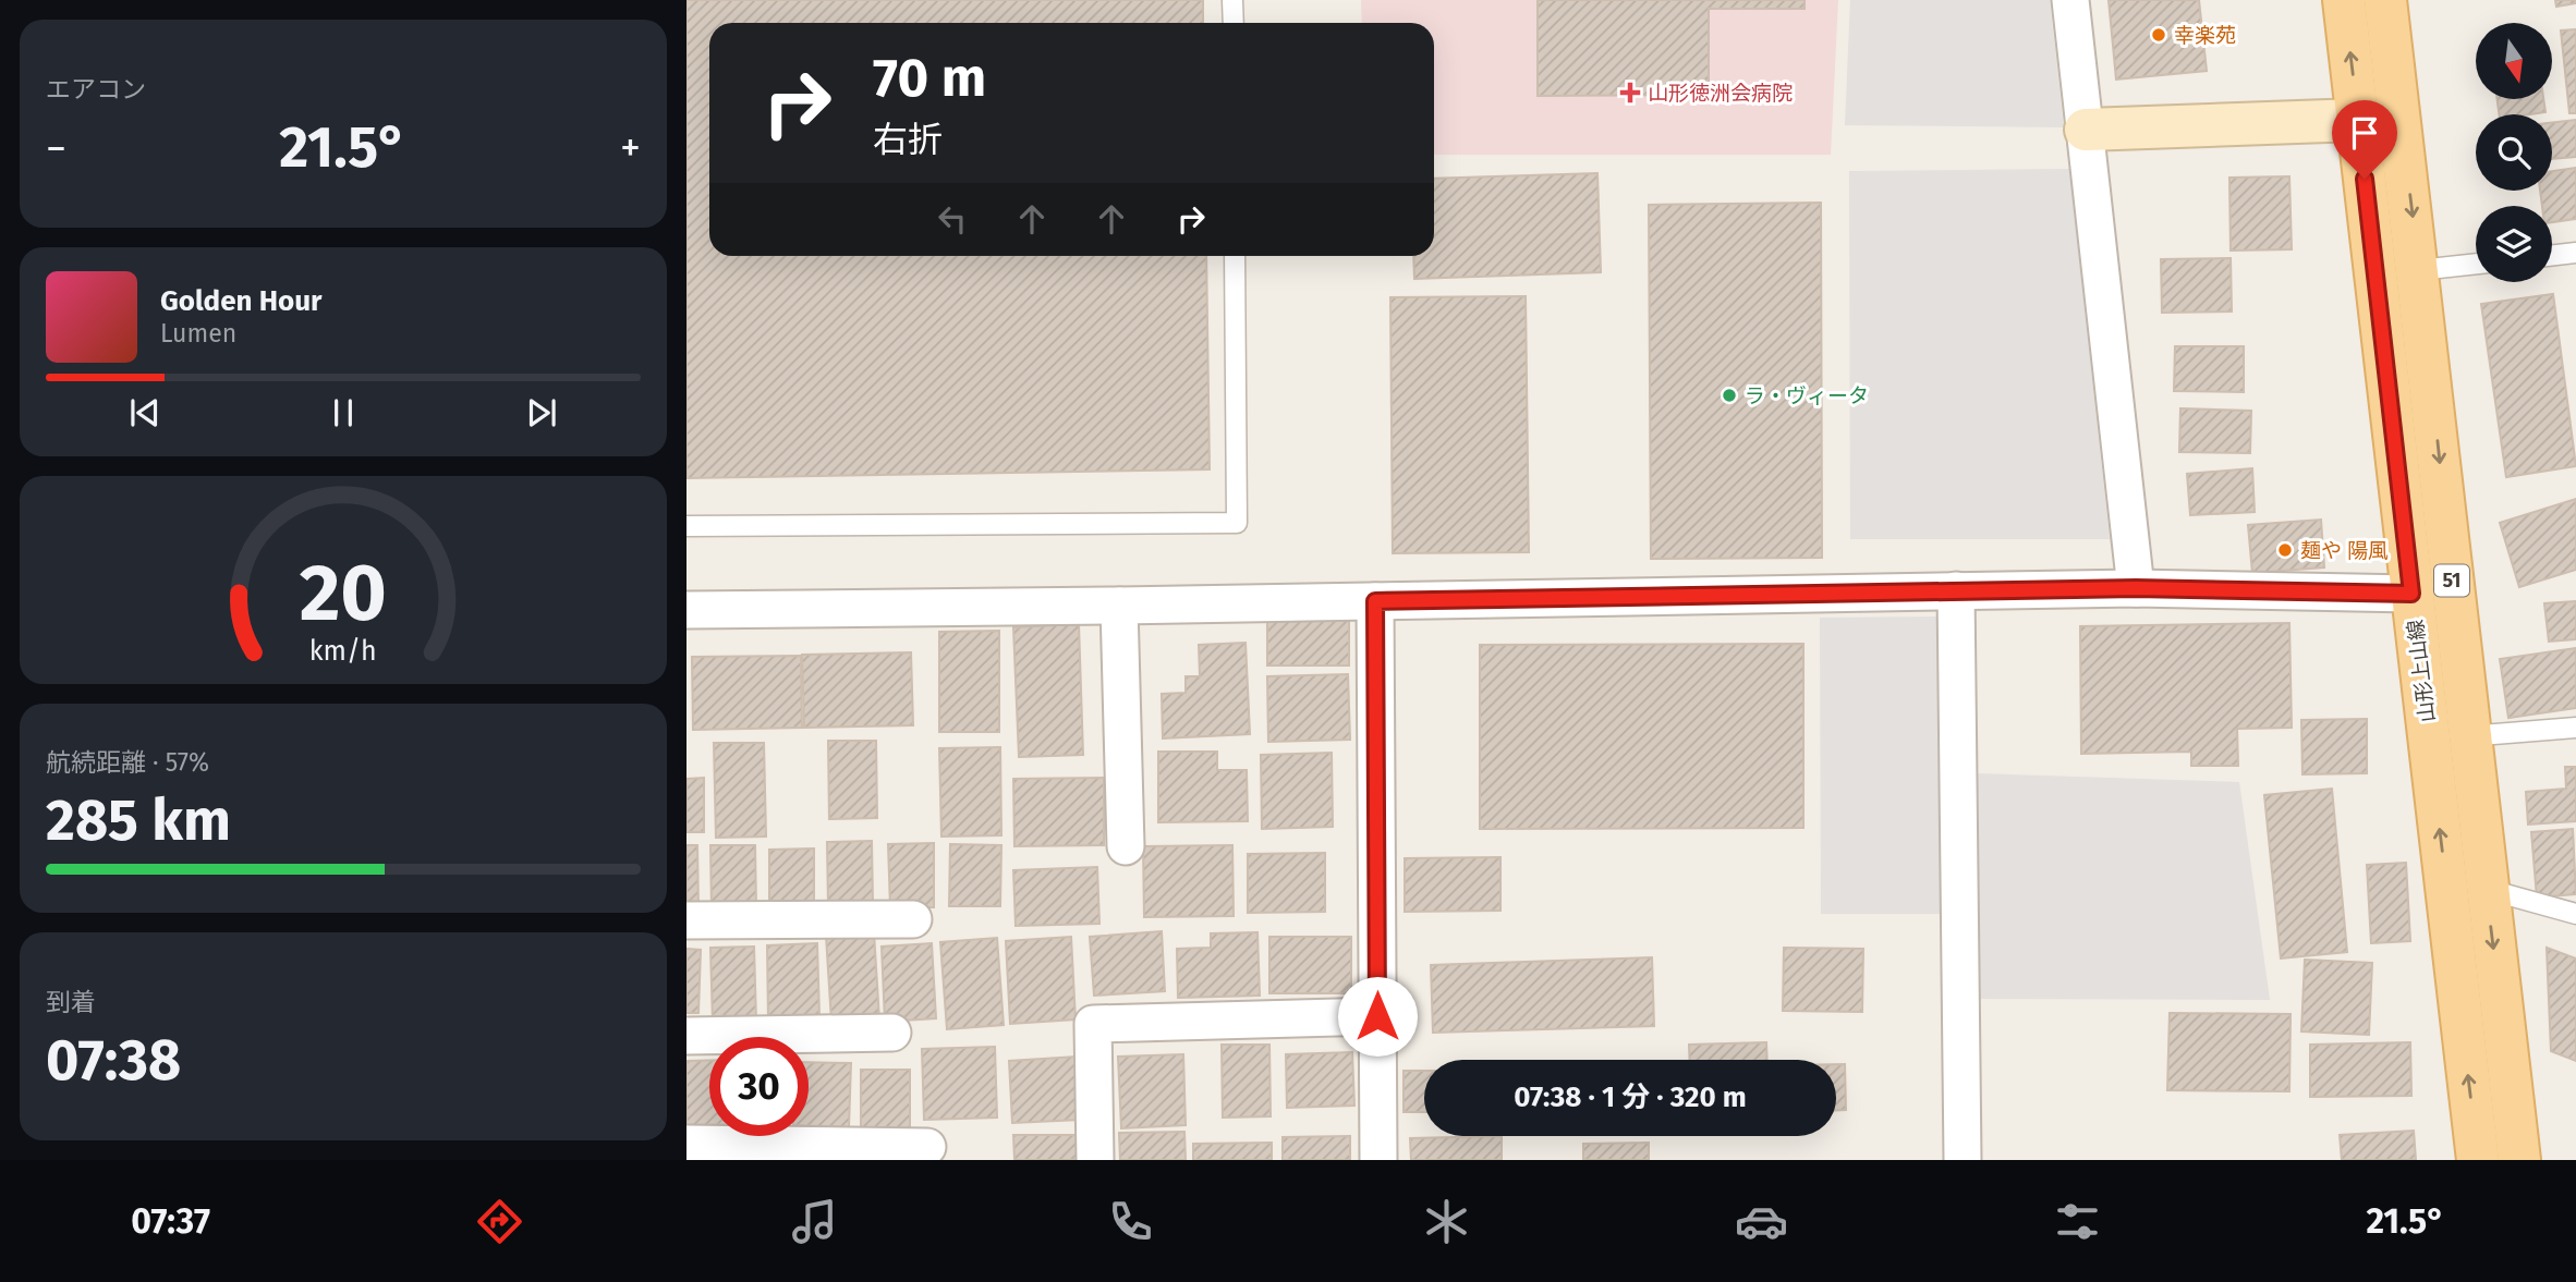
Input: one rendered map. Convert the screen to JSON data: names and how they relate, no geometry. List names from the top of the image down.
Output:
{
  "streets": {
    "main road": ["51", "山形上山線"]
  },
  "places": {
    "other": ["幸楽苑", "ラ・ヴィータ", "麺や 陽風"],
    "health": ["山形徳洲会病院"]
  },
  "north": "bottom",
  "page": {
    "tile": [
      "エアコン",
      ["航続距離 · 57%", "285 km"],
      ["到着", "07:38"]
    ],
    "turn": ["70 m", "右折"],
    "heat": ["−", "21.5°", "+"],
    "song": ["Golden Hour", "Lumen"],
    "limit": "30",
    "trip": "07:38 · 1 分 · 320 m",
    "tabs": ["07:37", "21.5°"],
    "gauge": ["20", "km/h"]
  }
}
